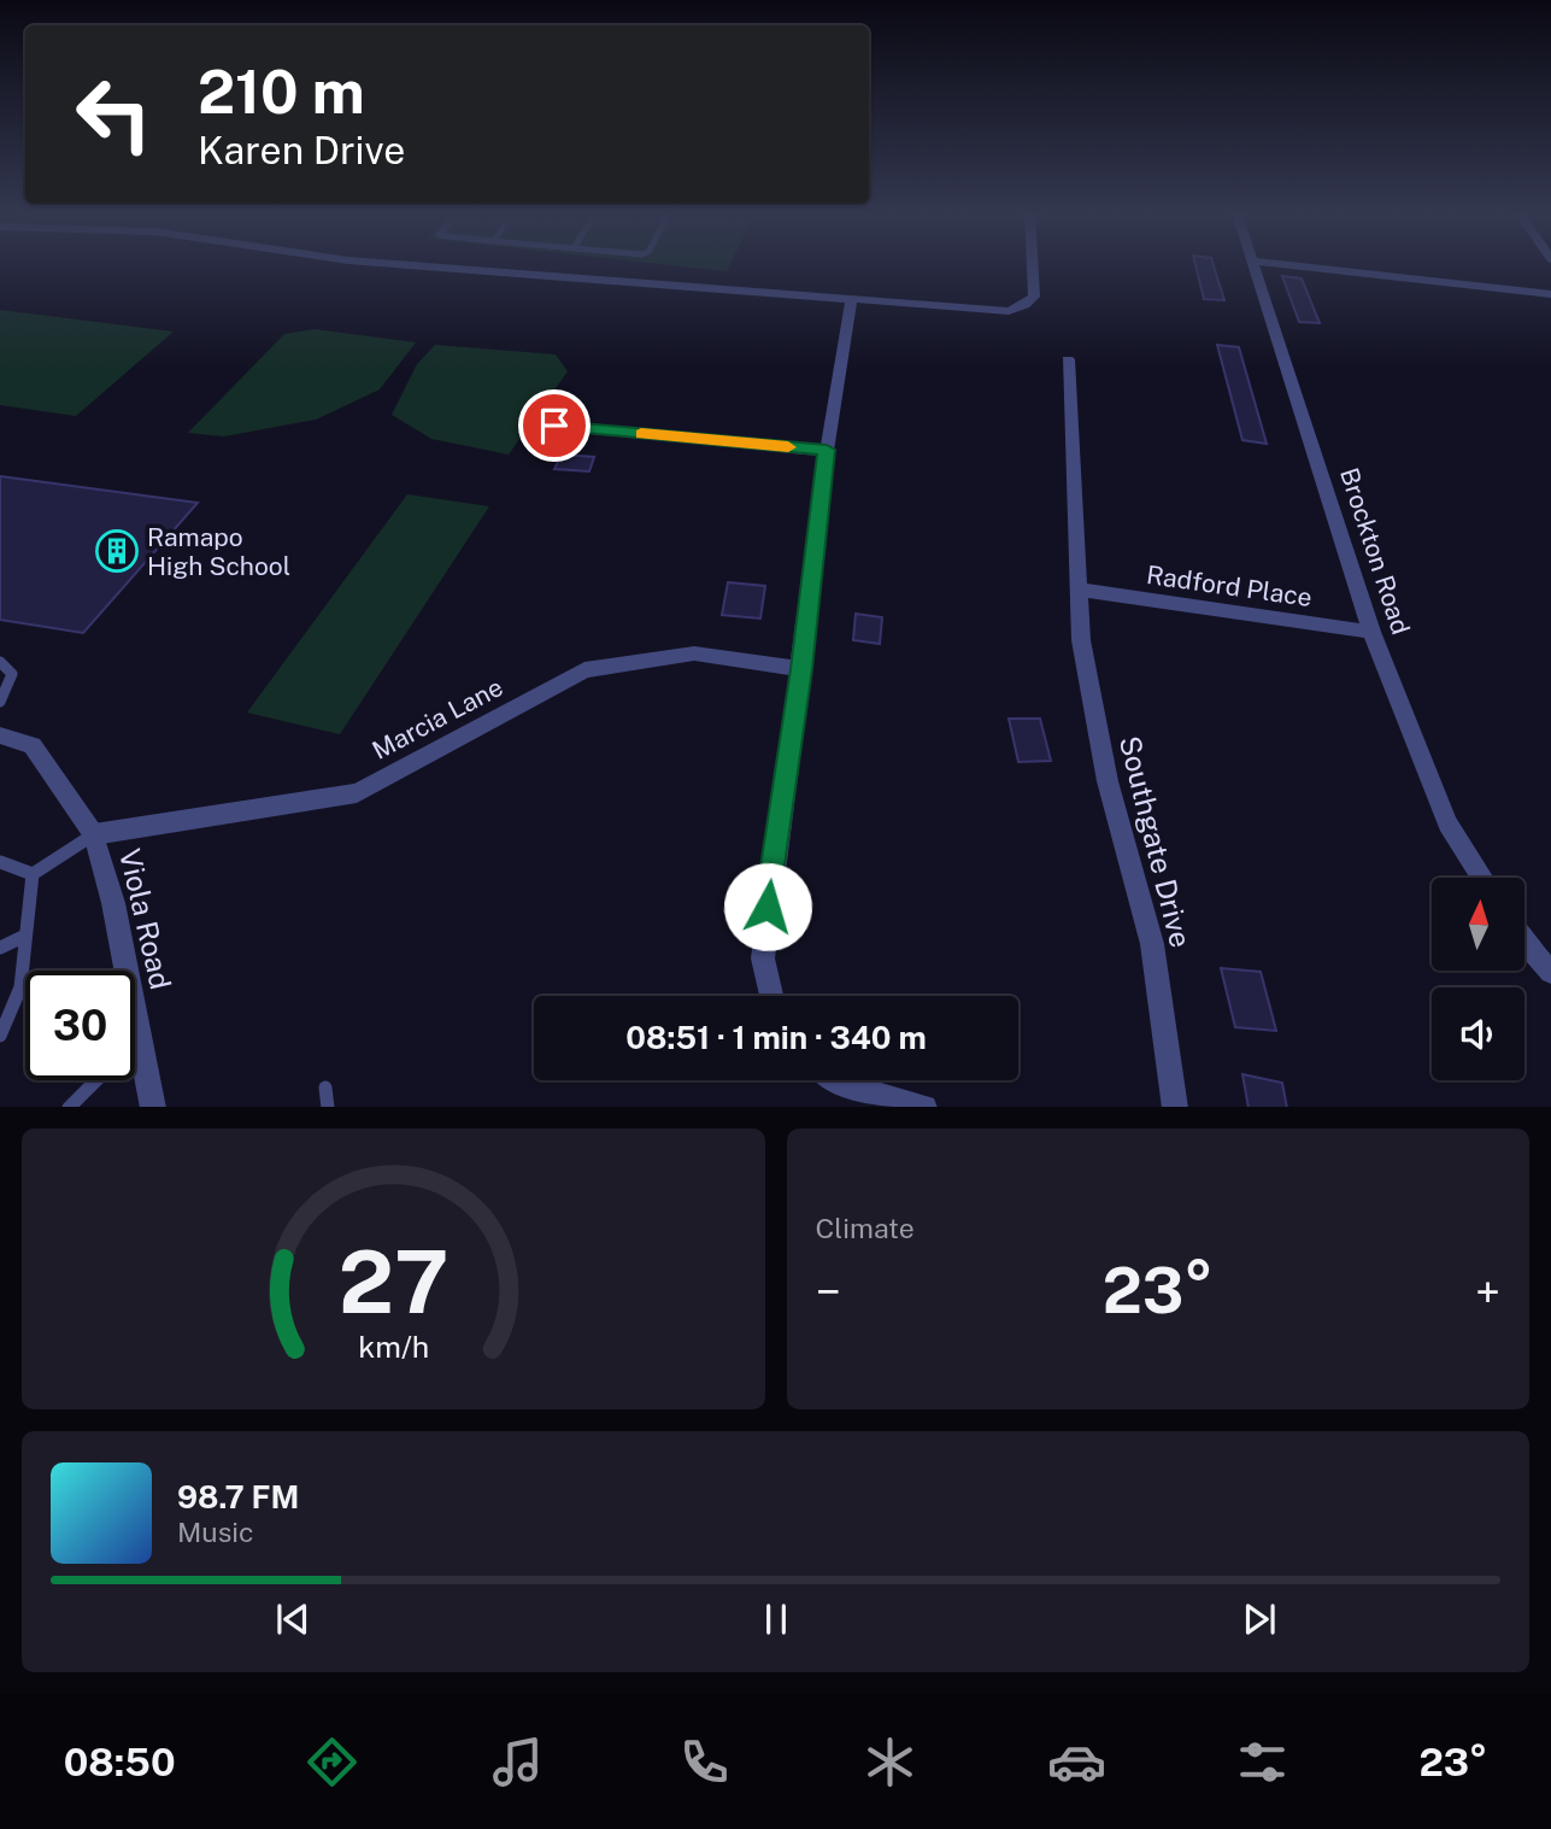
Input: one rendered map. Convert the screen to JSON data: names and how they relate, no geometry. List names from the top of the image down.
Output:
{
  "streets": {
    "street": [
      "Brockton Road",
      "Radford Place",
      "Marcia Lane",
      "Southgate Drive",
      "Viola Road"
    ]
  },
  "crossings": [
    ["Brockton Road", "Radford Place"],
    ["Radford Place", "Southgate Drive"],
    ["Marcia Lane", "Viola Road"]
  ],
  "places": {
    "building": ["Ramapo High School"]
  },
  "north": "top",
  "page": {
    "turn": ["210 m", "Karen Drive"],
    "limit": "30",
    "trip": "08:51 · 1 min · 340 m",
    "tile": "Climate",
    "heat": ["−", "23°", "+"],
    "song": ["98.7 FM", "Music"],
    "tabs": ["08:50", "23°"],
    "gauge": ["27", "km/h"]
  }
}
